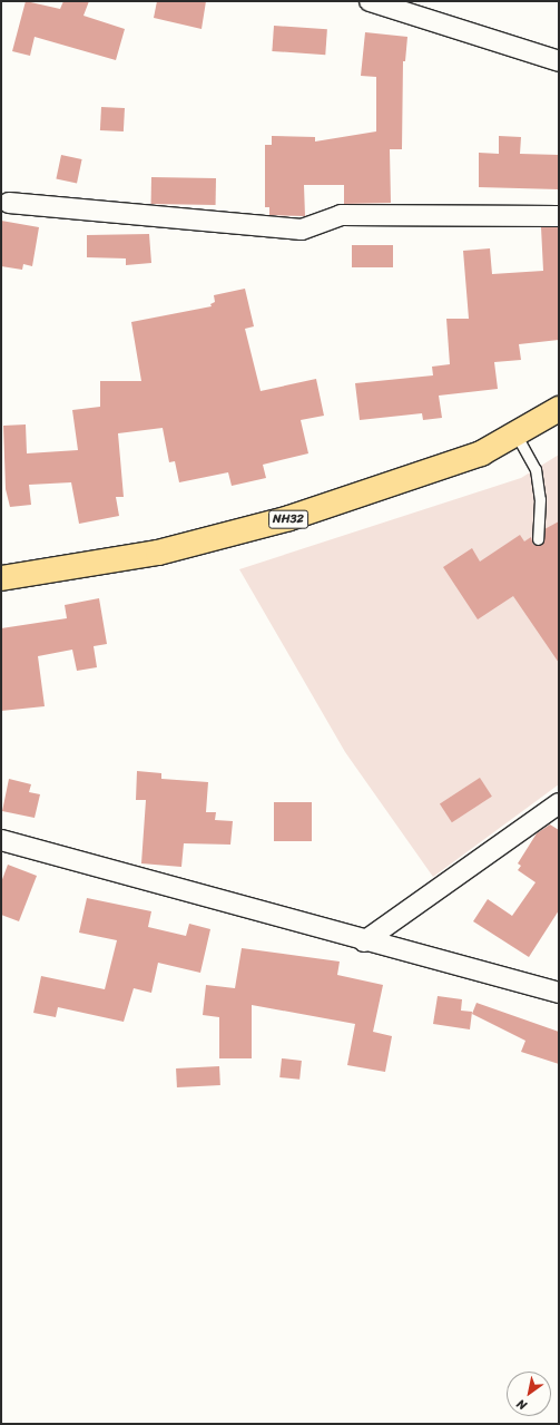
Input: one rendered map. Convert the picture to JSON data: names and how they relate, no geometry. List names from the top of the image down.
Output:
{
  "streets": {
    "highway": ["NH32"]
  },
  "north": "bottom left"
}
